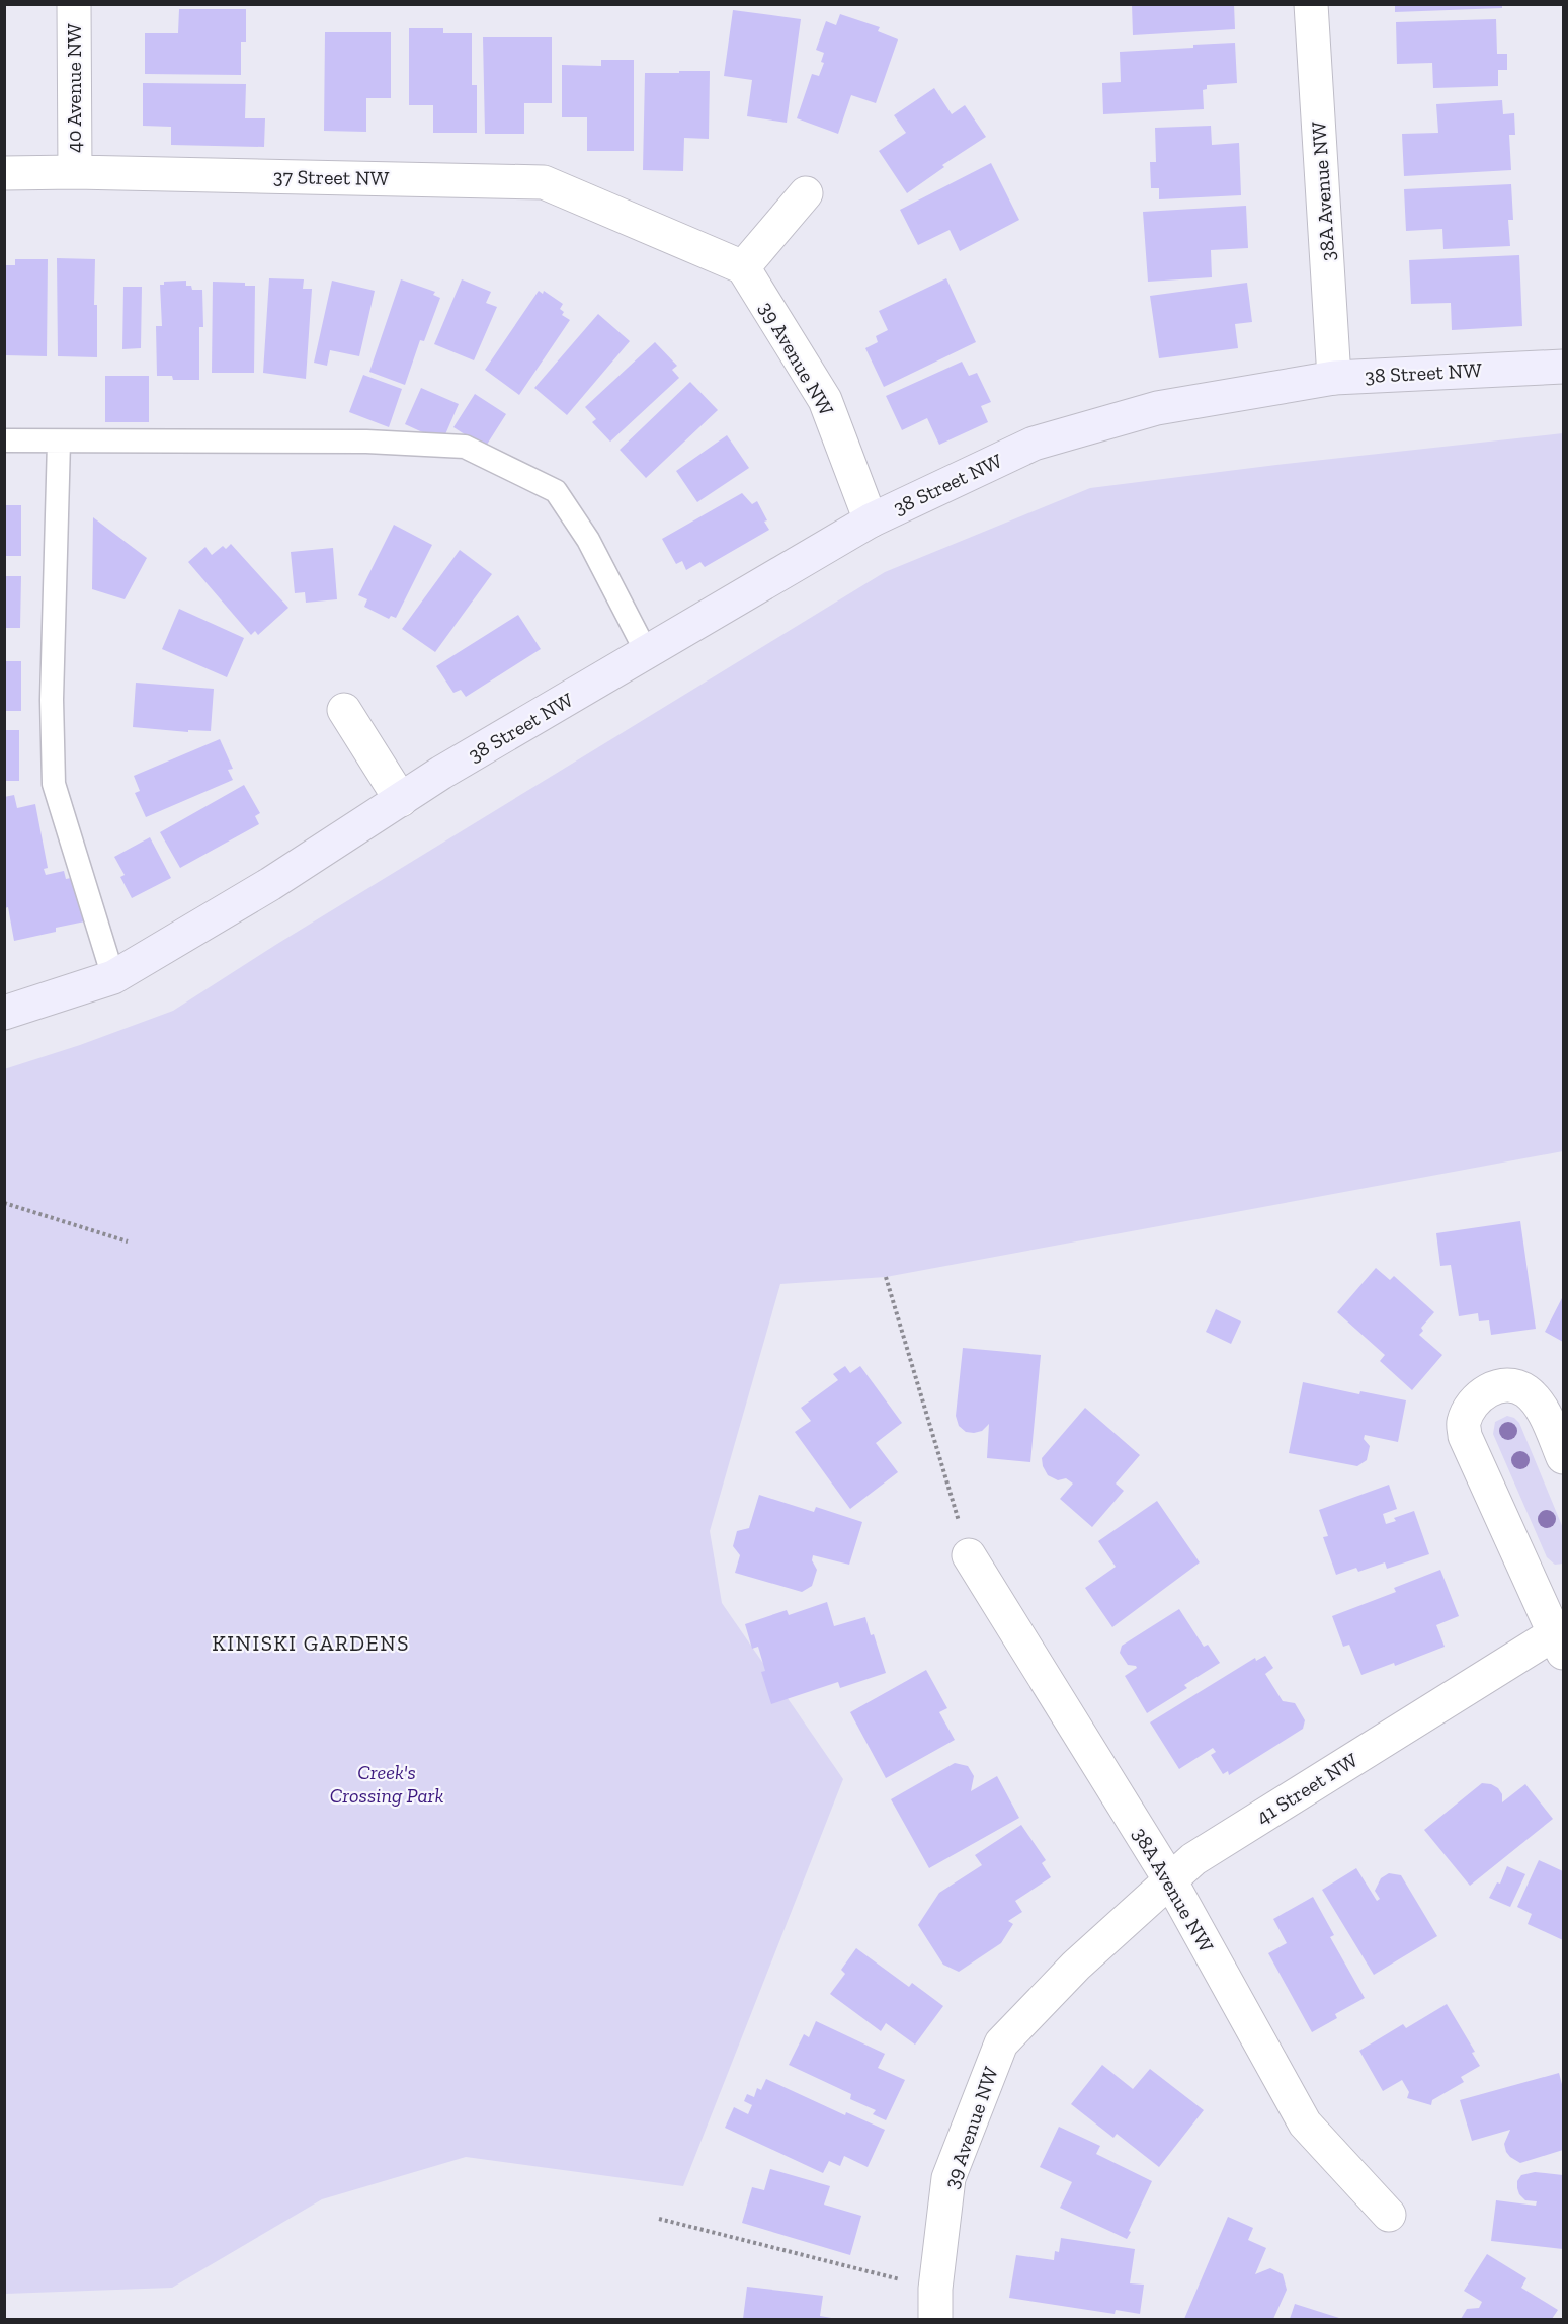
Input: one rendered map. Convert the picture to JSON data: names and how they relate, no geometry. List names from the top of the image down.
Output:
{
  "streets": {
    "street": [
      "40 Avenue NW",
      "37 Street NW",
      "38A Avenue NW",
      "39 Avenue NW",
      "38 Street NW",
      "41 Street NW"
    ]
  },
  "crossings": [
    ["40 Avenue NW", "37 Street NW"],
    ["37 Street NW", "39 Avenue NW"],
    ["38A Avenue NW", "38 Street NW"],
    ["38A Avenue NW", "41 Street NW"],
    ["39 Avenue NW", "38 Street NW"],
    ["39 Avenue NW", "41 Street NW"]
  ],
  "districts": ["KINISKI GARDENS"],
  "parks": ["Creek's Crossing Park"]
}
